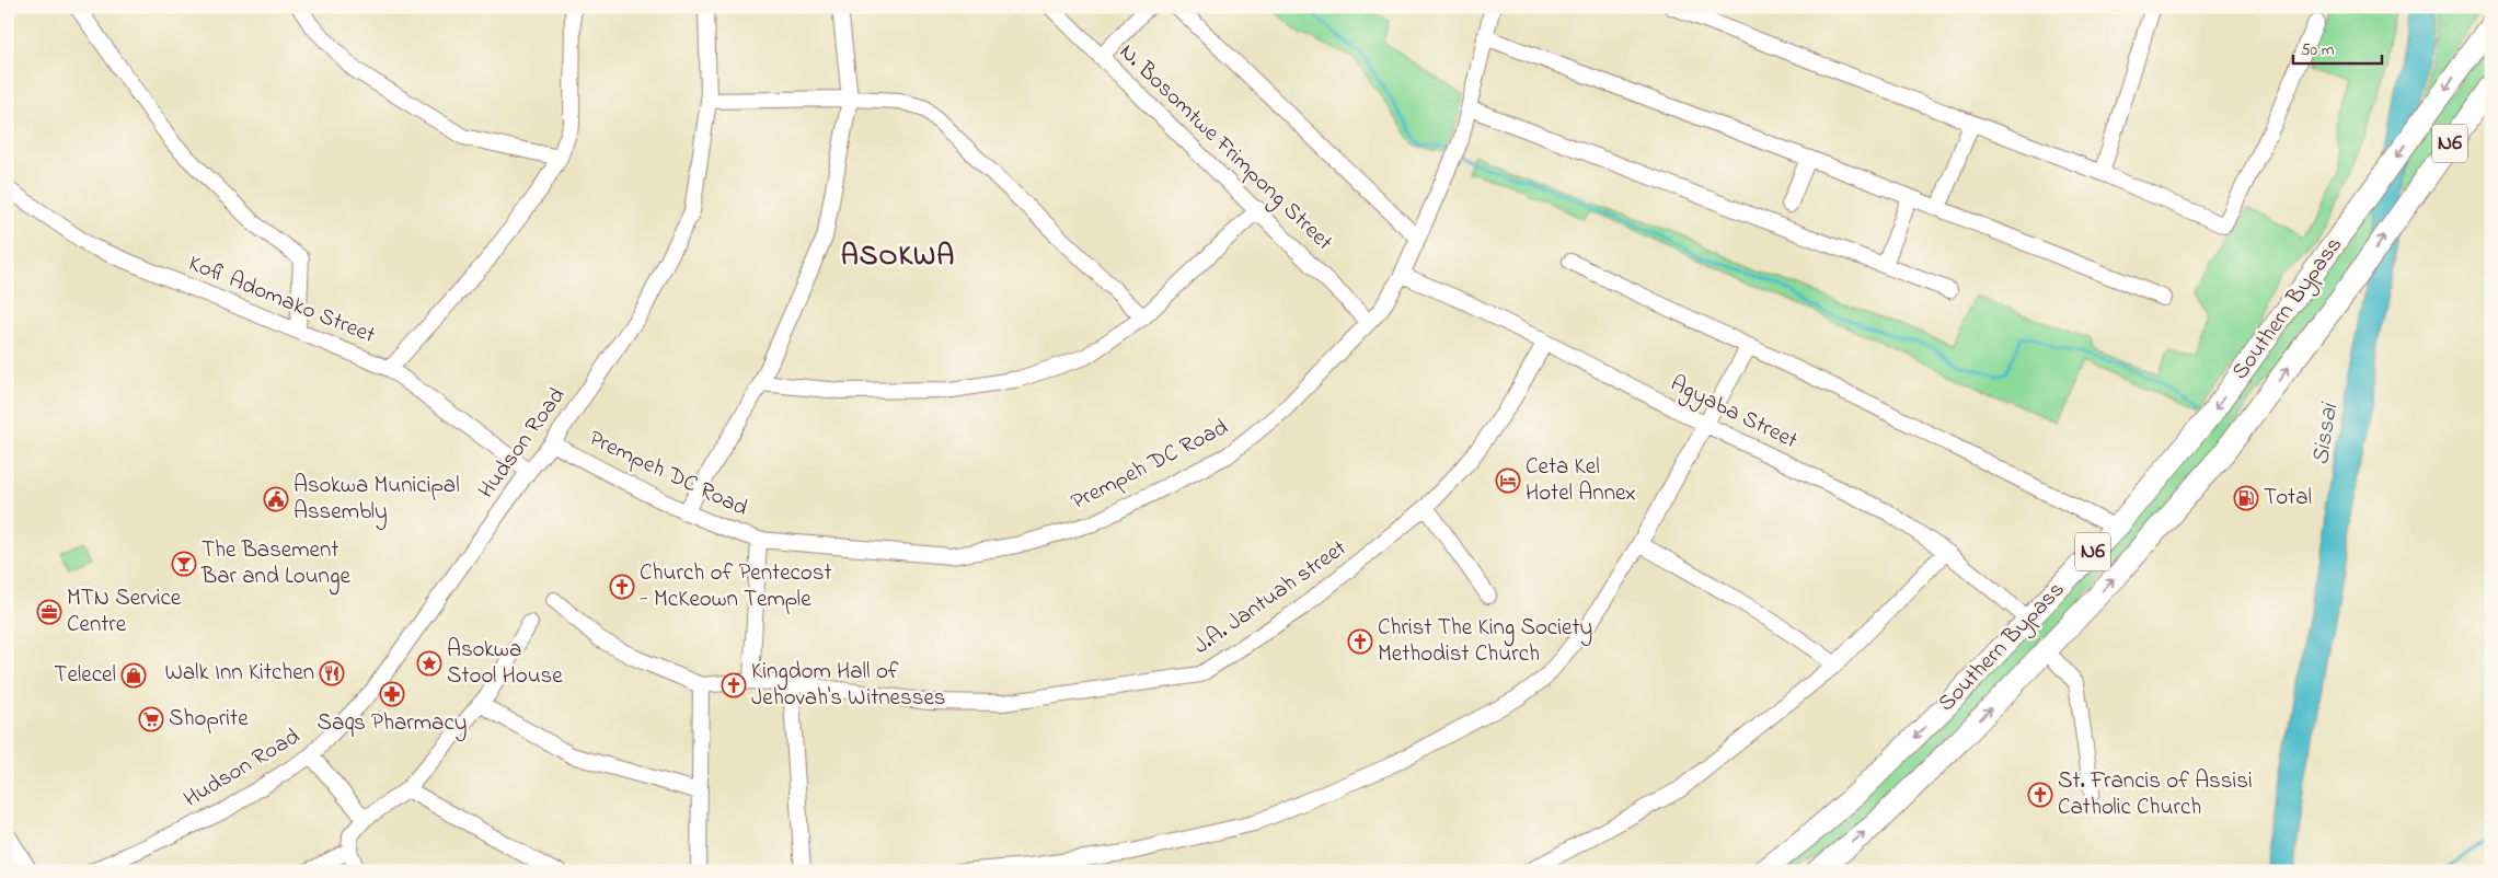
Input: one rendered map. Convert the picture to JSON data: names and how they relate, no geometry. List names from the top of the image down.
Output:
{
  "streets": {
    "highway": ["N6", "Southern Bypass"],
    "street": [
      "N. Bosomtwe Frimpong Street",
      "Kofi Adomako Street",
      "Agyaba Street",
      "Hudson Road",
      "Prempeh DC Road",
      "J.A. Jantuah street"
    ]
  },
  "crossings": [
    ["N. Bosomtwe Frimpong Street", "Prempeh DC Road"],
    ["Kofi Adomako Street", "Hudson Road"],
    ["Southern Bypass", "Agyaba Street"],
    ["Agyaba Street", "Prempeh DC Road"],
    ["Agyaba Street", "J.A. Jantuah street"],
    ["Hudson Road", "Prempeh DC Road"]
  ],
  "districts": ["ASOKWA"],
  "water": ["Sissai"],
  "places": {
    "hotel": ["Ceta Kel Hotel Annex"],
    "fuel station": ["Total"],
    "public building": ["Asokwa Municipal Assembly"],
    "bar": ["The Basement Bar and Lounge"],
    "church": [
      "Church of Pentecost - McKeown Temple",
      "Christ The King Society Methodist Church",
      "Kingdom Hall of Jehovah's Witnesses",
      "St. Francis of Assisi Catholic Church"
    ],
    "office": ["MTN Service Centre"],
    "place": ["Asokwa Stool House"],
    "restaurant": ["Walk Inn Kitchen"],
    "shop": ["Telecel"],
    "pharmacy": ["Saqs Pharmacy"],
    "supermarket": ["Shoprite"]
  },
  "scale_bar": "50 m"
}
